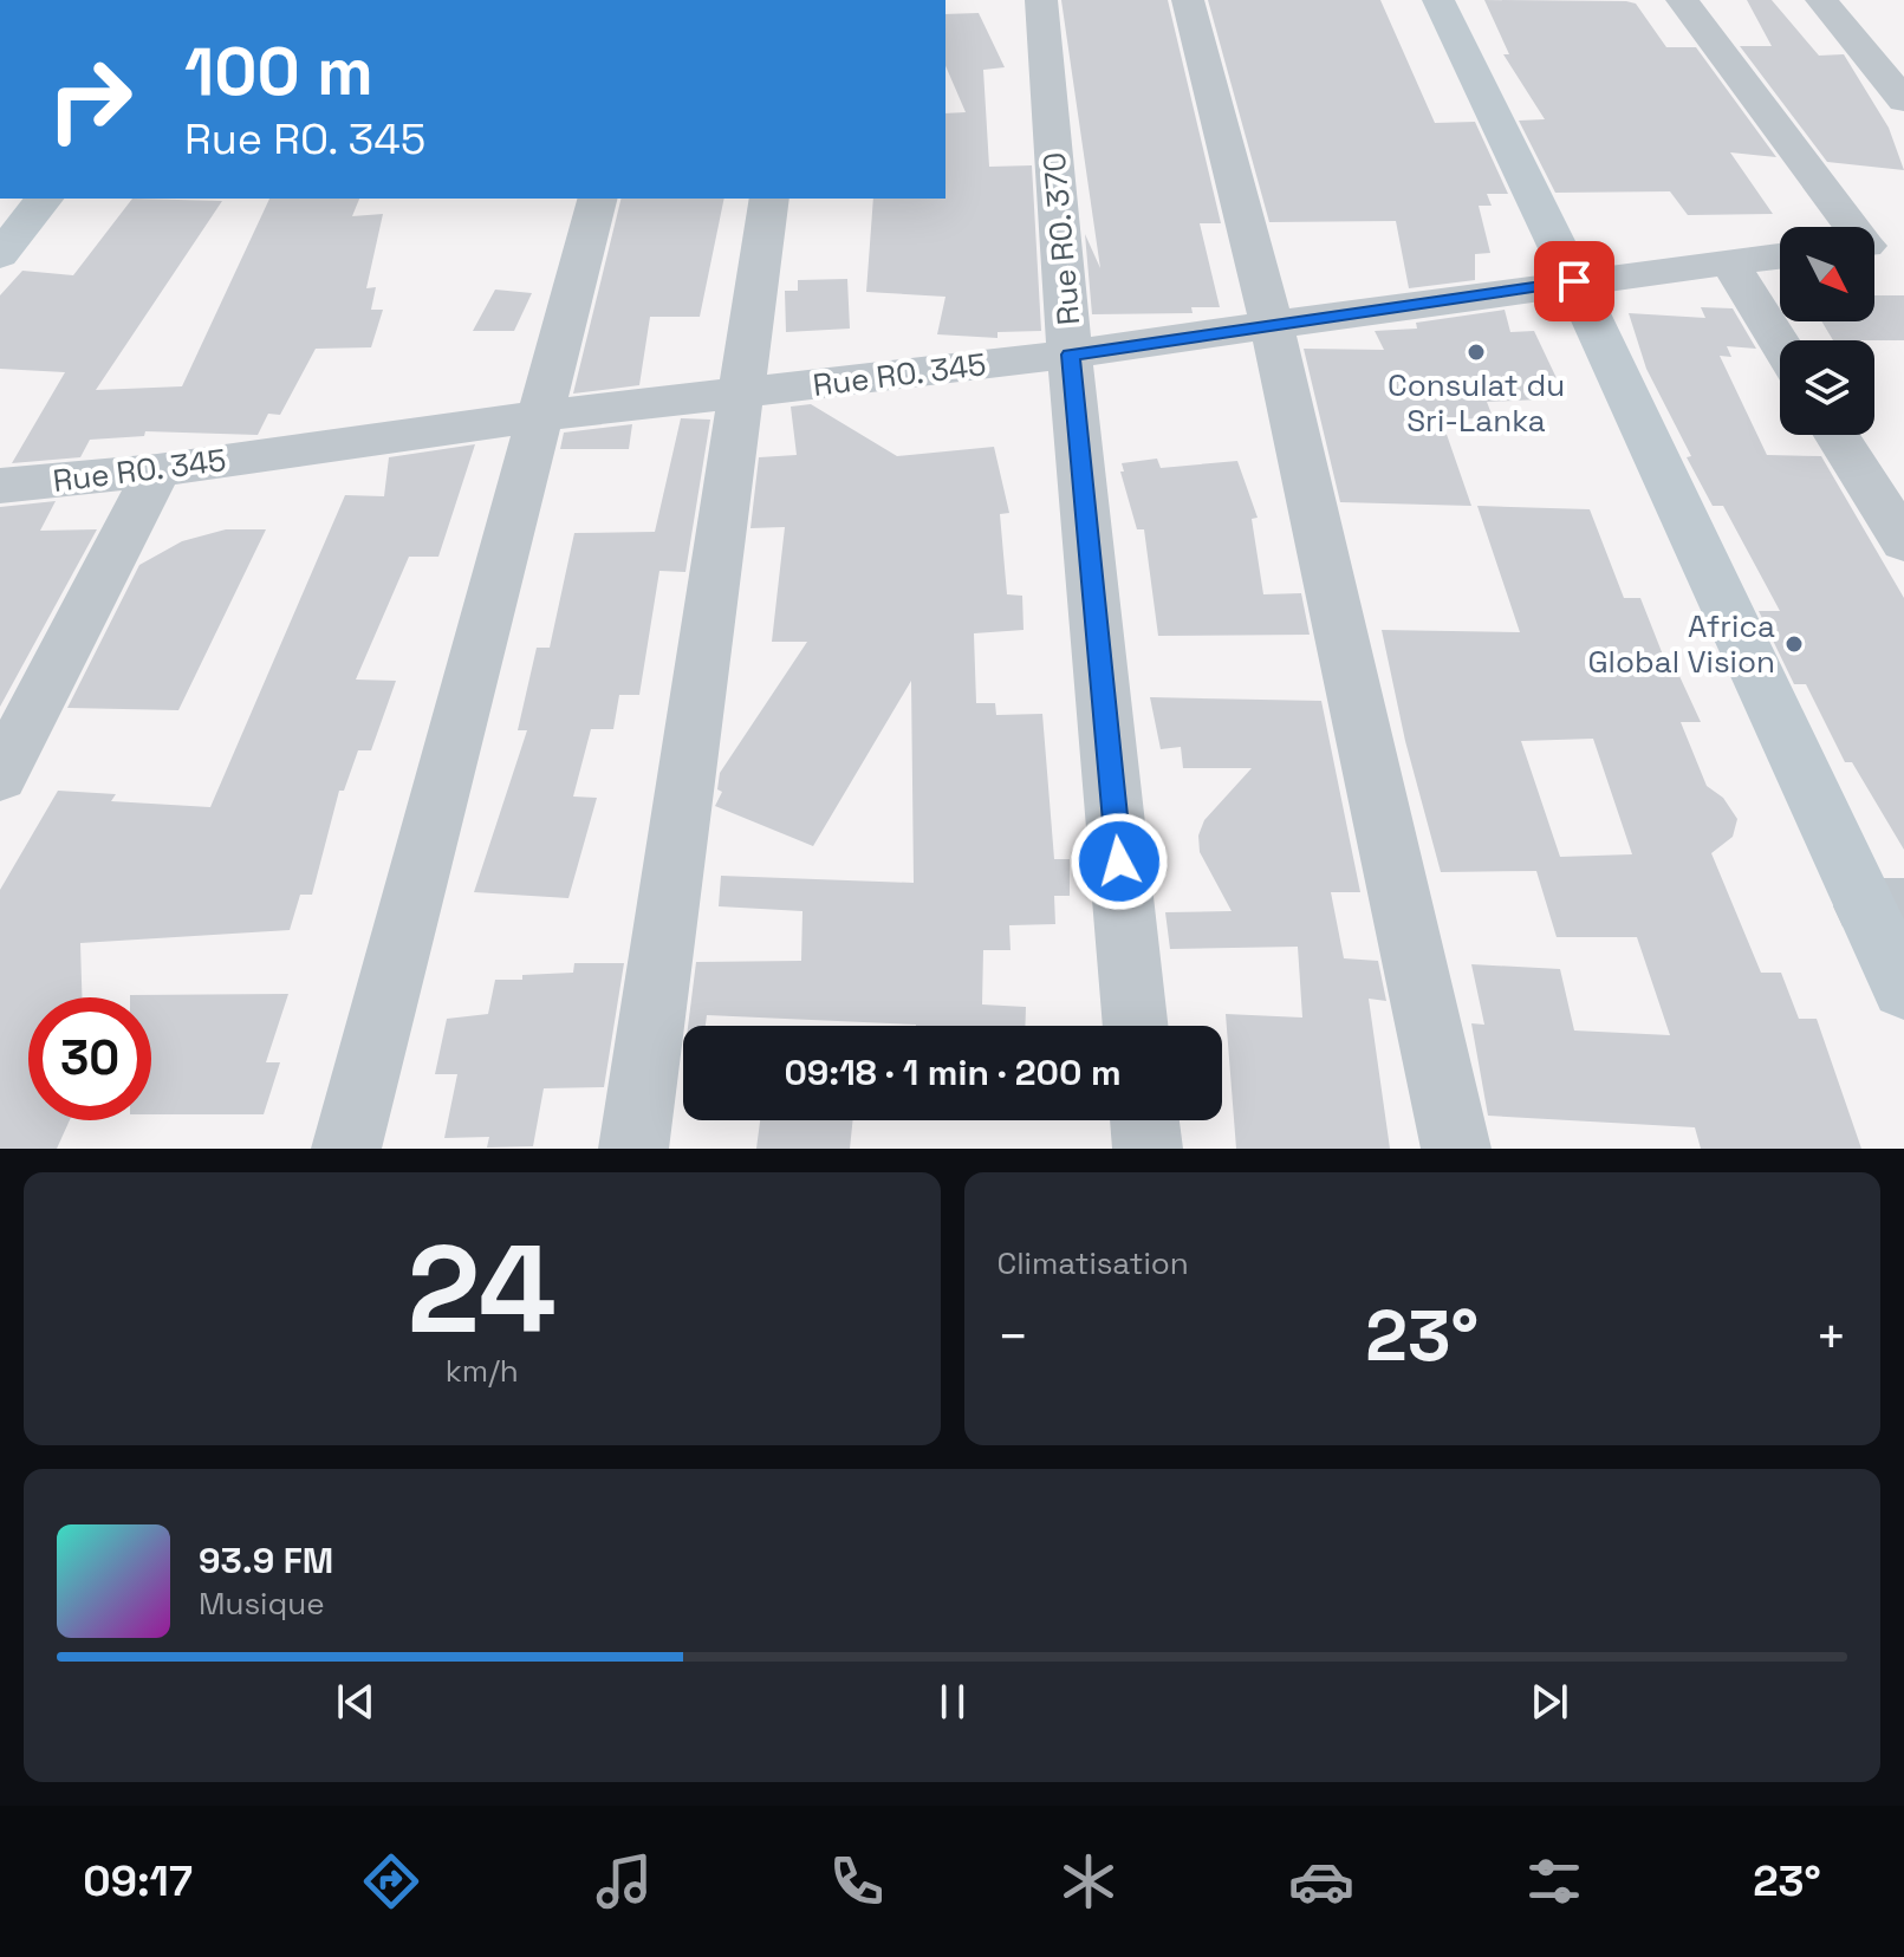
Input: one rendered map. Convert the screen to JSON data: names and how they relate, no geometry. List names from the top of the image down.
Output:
{
  "streets": {
    "street": ["Rue RO. 370", "Rue RO. 345"]
  },
  "crossings": [
    ["Rue RO. 370", "Rue RO. 345"]
  ],
  "places": ["Consulat du Sri-Lanka", "Africa Global Vision"],
  "north": "bottom right",
  "page": {
    "turn": ["100 m", "Rue RO. 345"],
    "limit": "30",
    "trip": "09:18 · 1 min · 200 m",
    "tile": [
      ["24", "km/h"],
      "Climatisation"
    ],
    "heat": ["−", "23°", "+"],
    "song": ["93.9 FM", "Musique"],
    "tabs": ["09:17", "23°"]
  }
}
